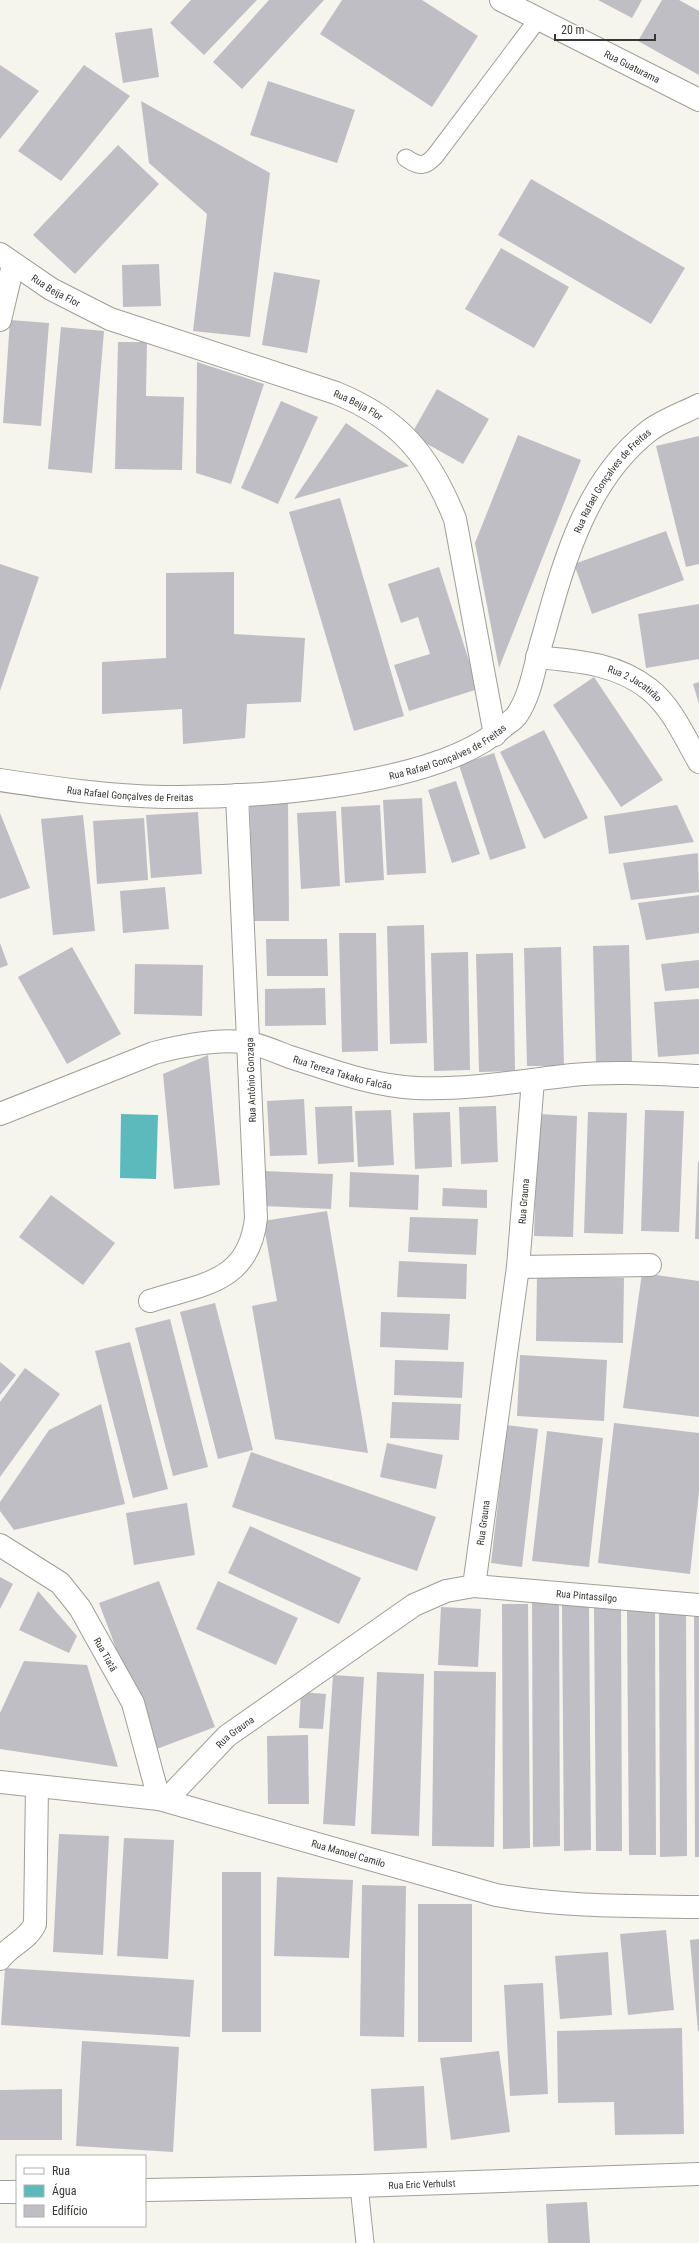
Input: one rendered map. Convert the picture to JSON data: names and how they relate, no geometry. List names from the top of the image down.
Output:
{
  "streets": {
    "street": [
      "Rua Guaturama",
      "Rua Beija Flor",
      "Rua Rafael Gonçalves de Freitas",
      "Rua 2 Jacatirão",
      "Rua Tereza Takako Falcão",
      "Rua Antônio Gonzaga",
      "Rua Grauna",
      "Rua Pintassilgo",
      "Rua Tiatã",
      "Rua Manoel Camilo",
      "Rua Eric Verhulst"
    ]
  },
  "crossings": [
    ["Rua Beija Flor", "Rua Rafael Gonçalves de Freitas"],
    ["Rua Rafael Gonçalves de Freitas", "Rua 2 Jacatirão"],
    ["Rua Rafael Gonçalves de Freitas", "Rua Antônio Gonzaga"],
    ["Rua Tereza Takako Falcão", "Rua Antônio Gonzaga"],
    ["Rua Tereza Takako Falcão", "Rua Grauna"],
    ["Rua Grauna", "Rua Pintassilgo"],
    ["Rua Grauna", "Rua Tiatã"],
    ["Rua Grauna", "Rua Manoel Camilo"],
    ["Rua Tiatã", "Rua Manoel Camilo"]
  ],
  "legend": ["Rua", "Água", "Edifício"],
  "scale_bar": "20 m"
}
